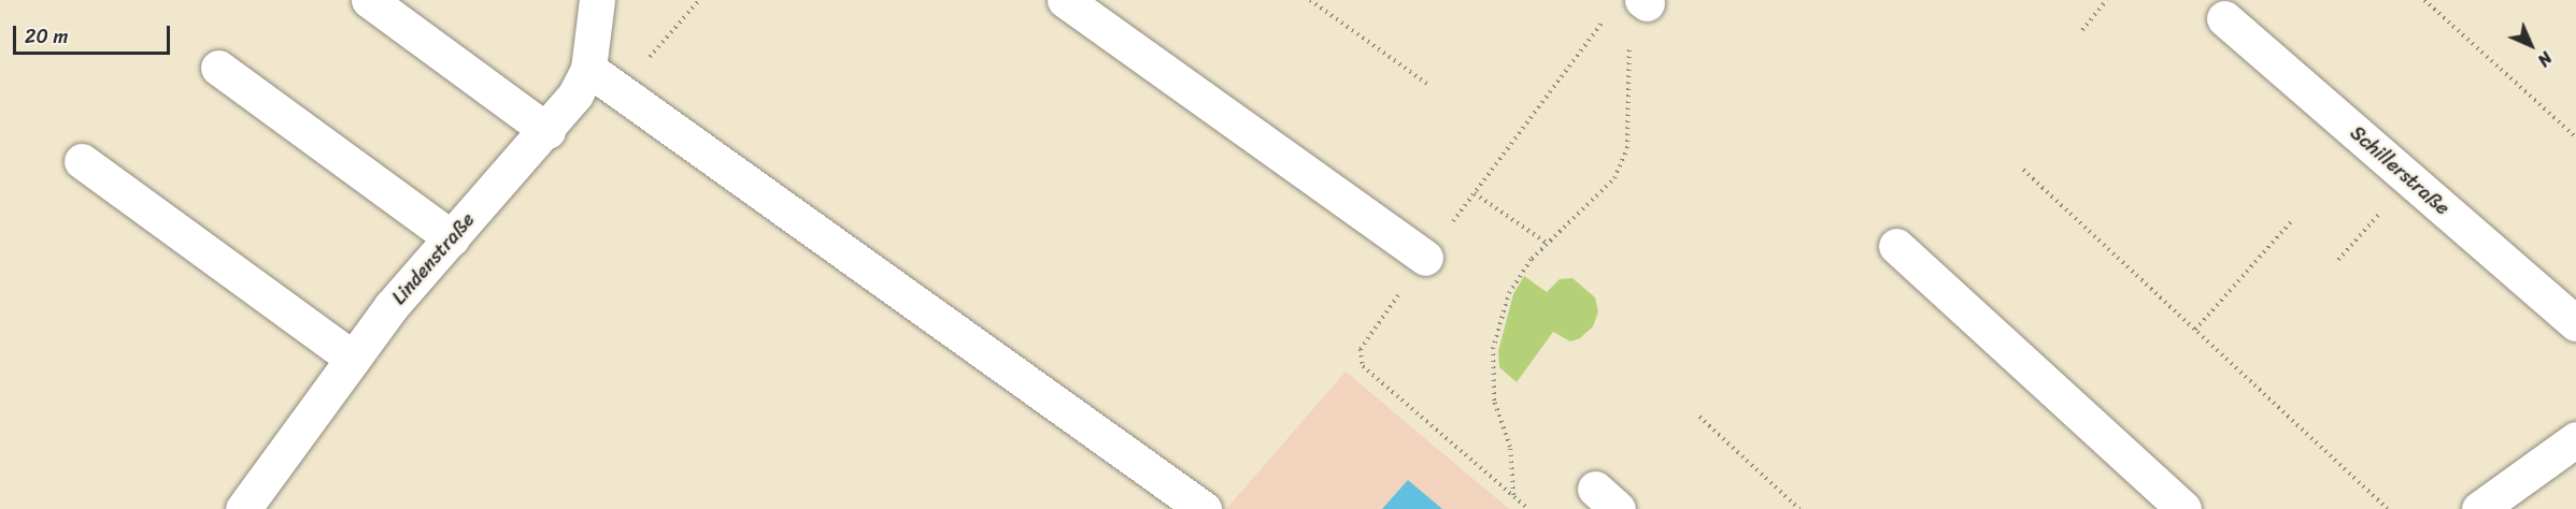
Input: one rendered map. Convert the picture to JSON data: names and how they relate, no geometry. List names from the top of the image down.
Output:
{
  "streets": {
    "street": ["Schillerstraße", "Lindenstraße"]
  },
  "scale_bar": "20 m",
  "north": "bottom right"
}
